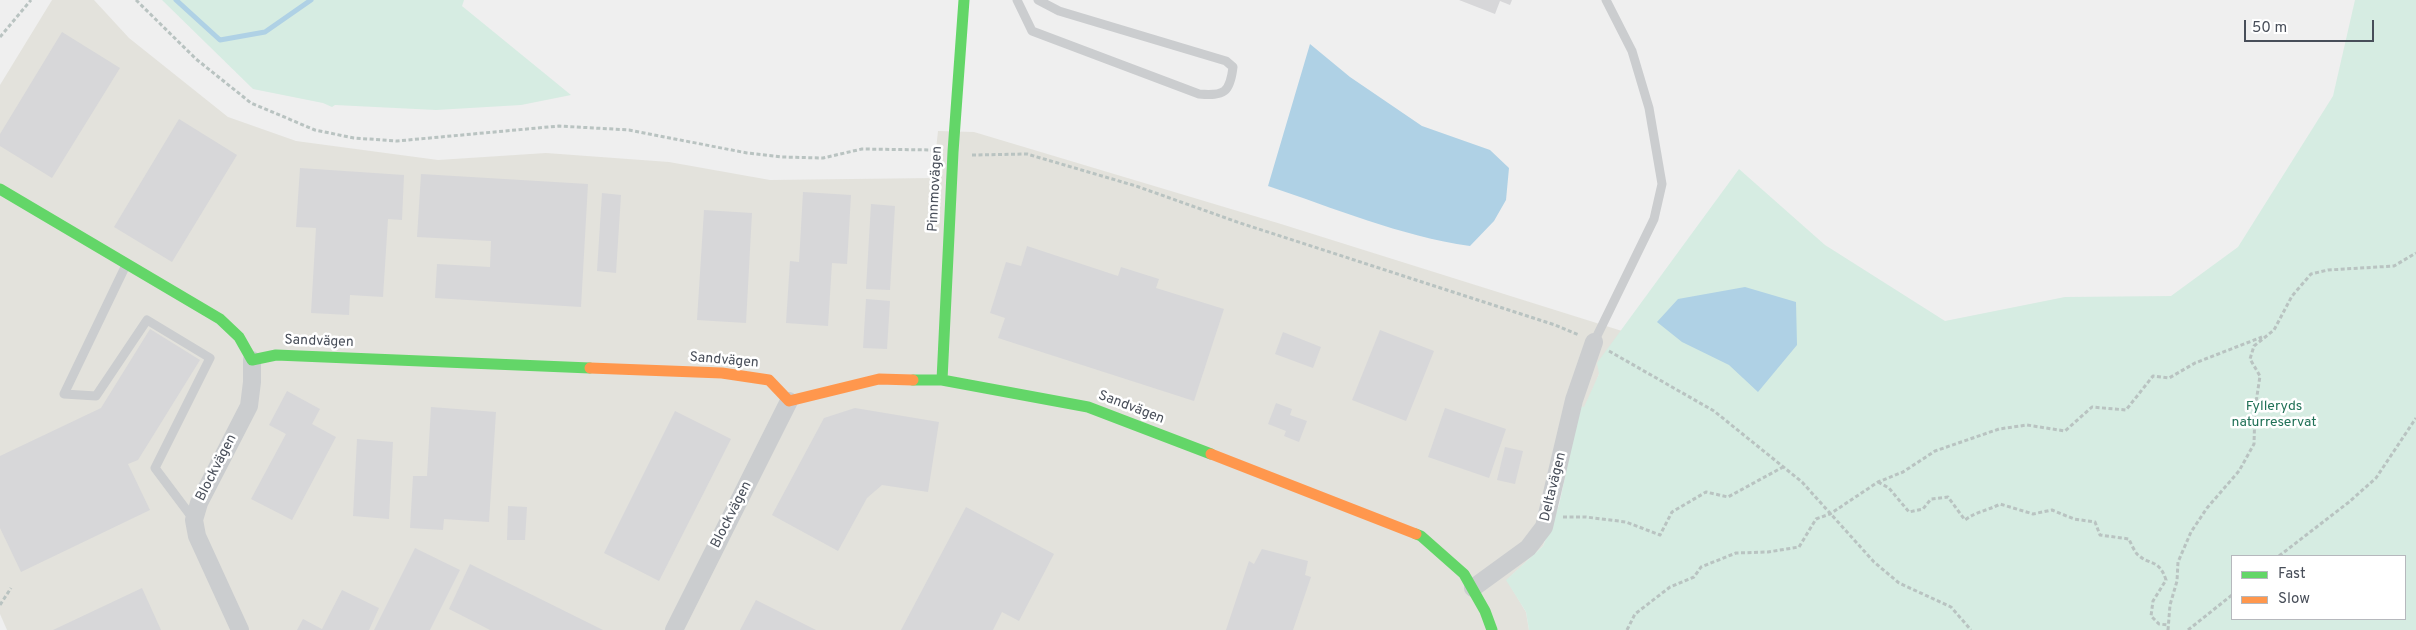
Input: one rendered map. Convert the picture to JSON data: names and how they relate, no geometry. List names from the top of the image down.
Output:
{
  "streets": {
    "street": [
      "Pinnmovägen",
      "Sandvägen",
      "Blockvägen",
      "Deltavägen"
    ]
  },
  "crossings": [
    ["Pinnmovägen", "Sandvägen"],
    ["Sandvägen", "Blockvägen"],
    ["Sandvägen", "Deltavägen"]
  ],
  "parks": ["Fylleryds naturreservat"],
  "legend": ["Fast", "Slow"],
  "scale_bar": "50 m"
}
